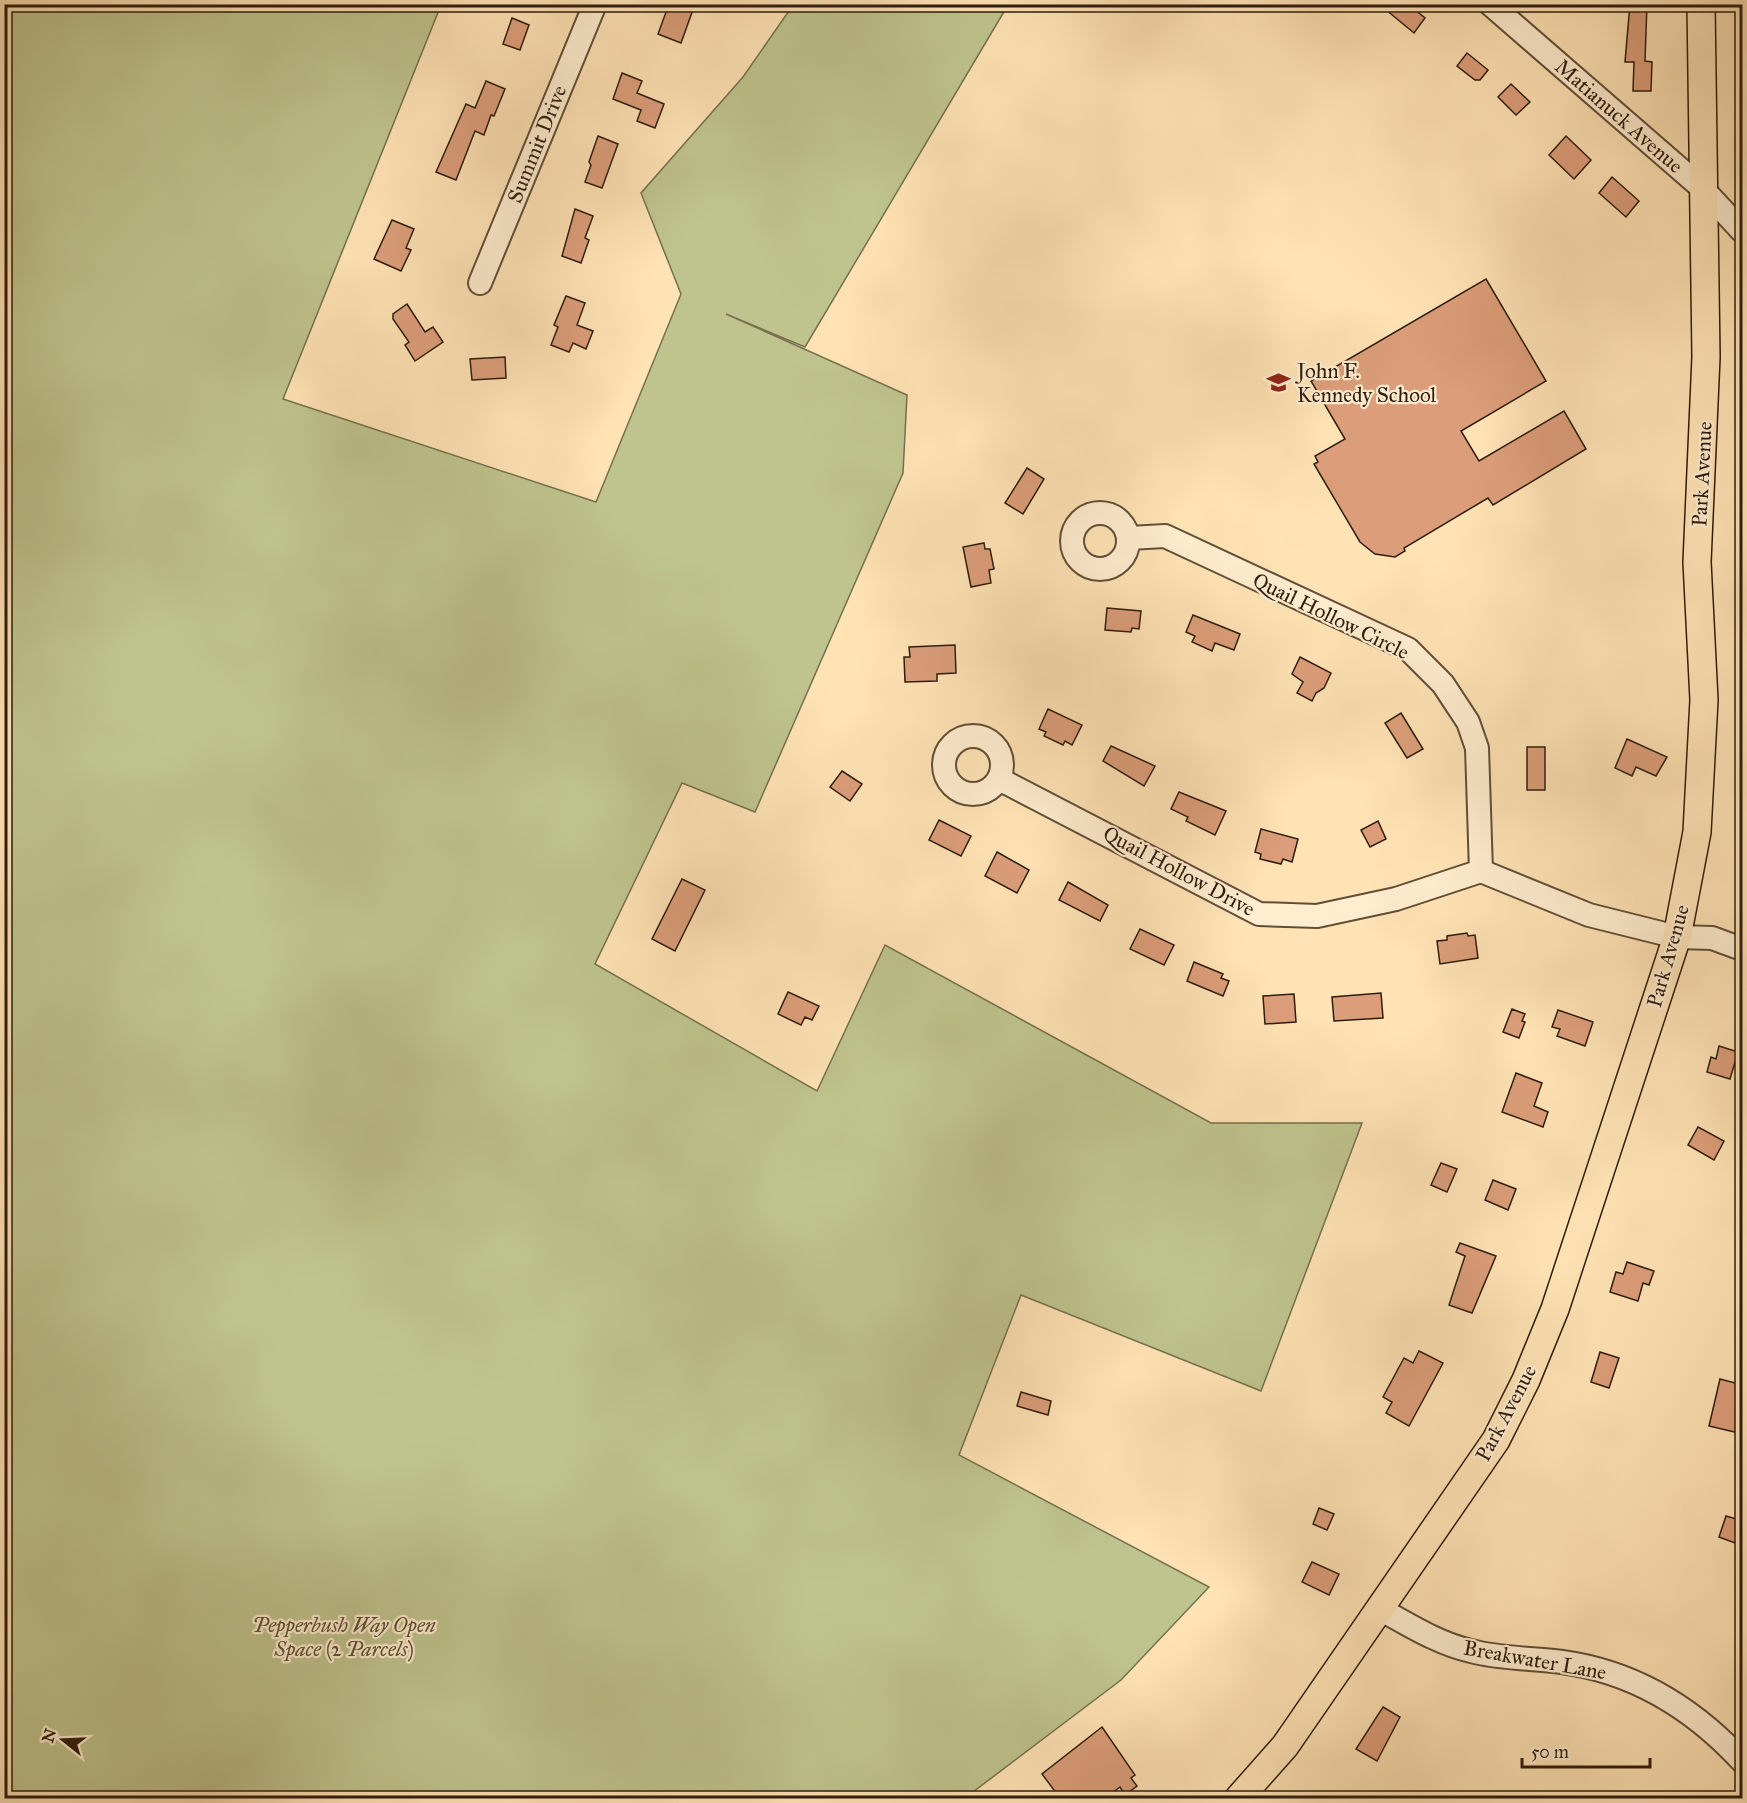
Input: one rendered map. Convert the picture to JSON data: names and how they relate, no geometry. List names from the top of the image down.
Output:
{
  "streets": {
    "main road": ["Park Avenue"],
    "street": [
      "Matianuck Avenue",
      "Summit Drive",
      "Quail Hollow Circle",
      "Quail Hollow Drive",
      "Breakwater Lane"
    ]
  },
  "crossings": [
    ["Matianuck Avenue", "Park Avenue"],
    ["Park Avenue", "Breakwater Lane"],
    ["Quail Hollow Circle", "Quail Hollow Drive"]
  ],
  "parks": ["Pepperbush Way Open Space (2 Parcels)"],
  "places": {
    "school or university": ["John F. Kennedy School"]
  },
  "scale_bar": "50 m",
  "north": "left"
}
